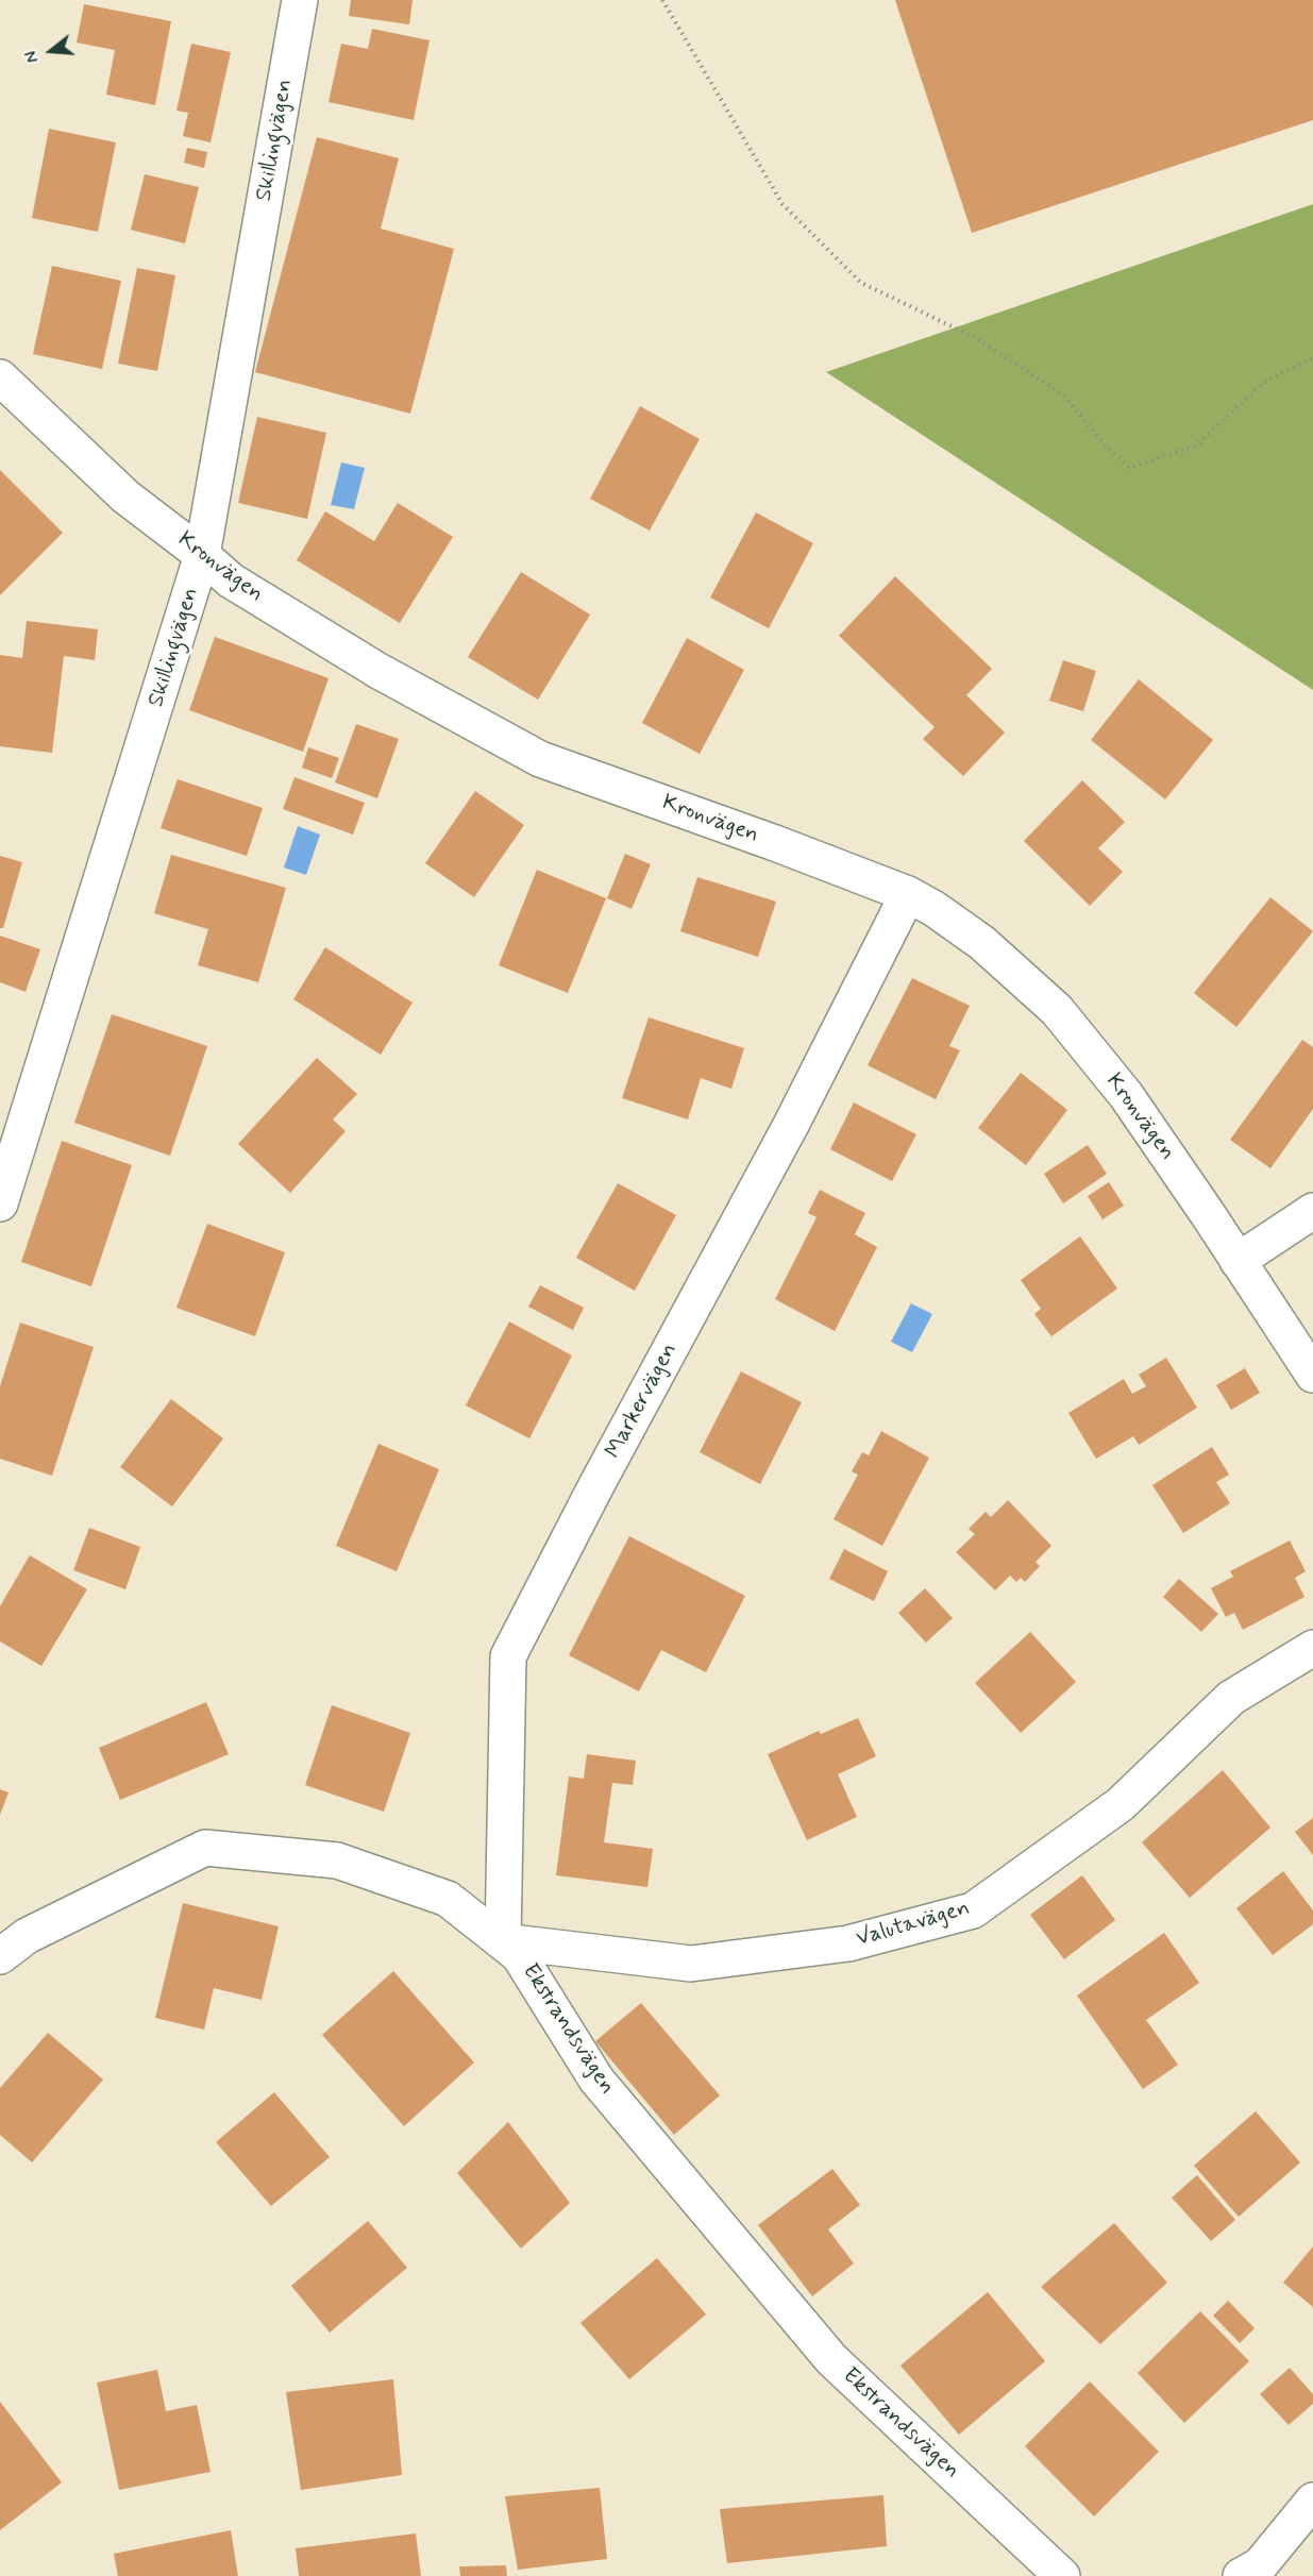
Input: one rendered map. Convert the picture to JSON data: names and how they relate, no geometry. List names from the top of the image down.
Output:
{
  "streets": {
    "street": [
      "Skillingvägen",
      "Kronvägen",
      "Markervägen",
      "Valutavägen",
      "Ekstrandsvägen"
    ]
  },
  "crossings": [
    ["Skillingvägen", "Kronvägen"],
    ["Kronvägen", "Markervägen"],
    ["Markervägen", "Valutavägen"],
    ["Markervägen", "Ekstrandsvägen"],
    ["Valutavägen", "Ekstrandsvägen"]
  ],
  "north": "left"
}
